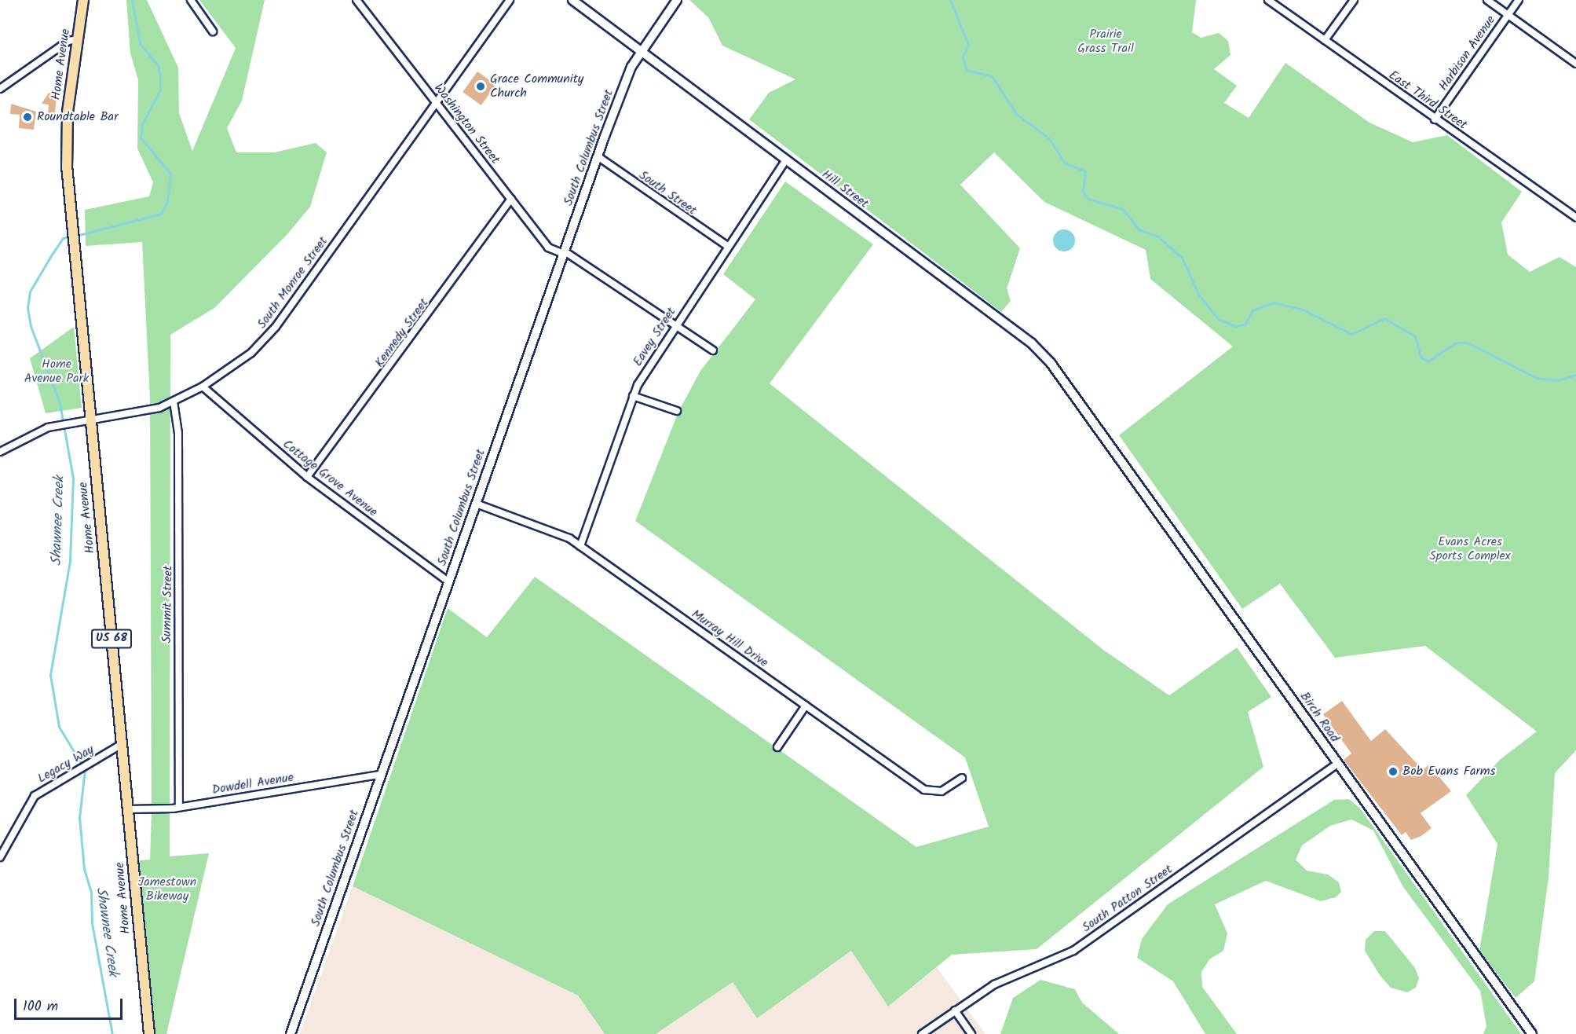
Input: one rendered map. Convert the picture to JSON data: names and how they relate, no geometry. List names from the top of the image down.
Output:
{
  "streets": {
    "main road": ["Home Avenue", "US 68"],
    "street": [
      "Harbison Avenue",
      "East Third Street",
      "Washington Street",
      "South Columbus Street",
      "Hill Street",
      "South Street",
      "South Monroe Street",
      "Kennedy Street",
      "Eavey Street",
      "Cottage Grove Avenue",
      "Summit Street",
      "Murray Hill Drive",
      "Birch Road",
      "Legacy Way",
      "Dowdell Avenue",
      "South Patton Street"
    ]
  },
  "crossings": [
    ["Harbison Avenue", "East Third Street"],
    ["Home Avenue", "South Monroe Street"],
    ["Home Avenue", "Legacy Way"],
    ["Home Avenue", "Dowdell Avenue"],
    ["Washington Street", "South Columbus Street"],
    ["Washington Street", "South Monroe Street"],
    ["Washington Street", "Kennedy Street"],
    ["Washington Street", "Eavey Street"],
    ["South Columbus Street", "Hill Street"],
    ["South Columbus Street", "South Street"],
    ["South Columbus Street", "Cottage Grove Avenue"],
    ["South Columbus Street", "Murray Hill Drive"],
    ["South Columbus Street", "Dowdell Avenue"],
    ["Hill Street", "Eavey Street"],
    ["Hill Street", "Birch Road"],
    ["South Street", "Eavey Street"],
    ["South Monroe Street", "Cottage Grove Avenue"],
    ["South Monroe Street", "Summit Street"],
    ["Kennedy Street", "Cottage Grove Avenue"],
    ["Eavey Street", "Murray Hill Drive"],
    ["Summit Street", "Dowdell Avenue"],
    ["Birch Road", "South Patton Street"]
  ],
  "water": ["Shawnee Creek"],
  "parks": [
    "Prairie Grass Trail",
    "Home Avenue Park",
    "Evans Acres Sports Complex",
    "Jamestown Bikeway"
  ],
  "places": ["Grace Community Church", "Roundtable Bar", "Bob Evans Farms"],
  "scale_bar": "100 m"
}
